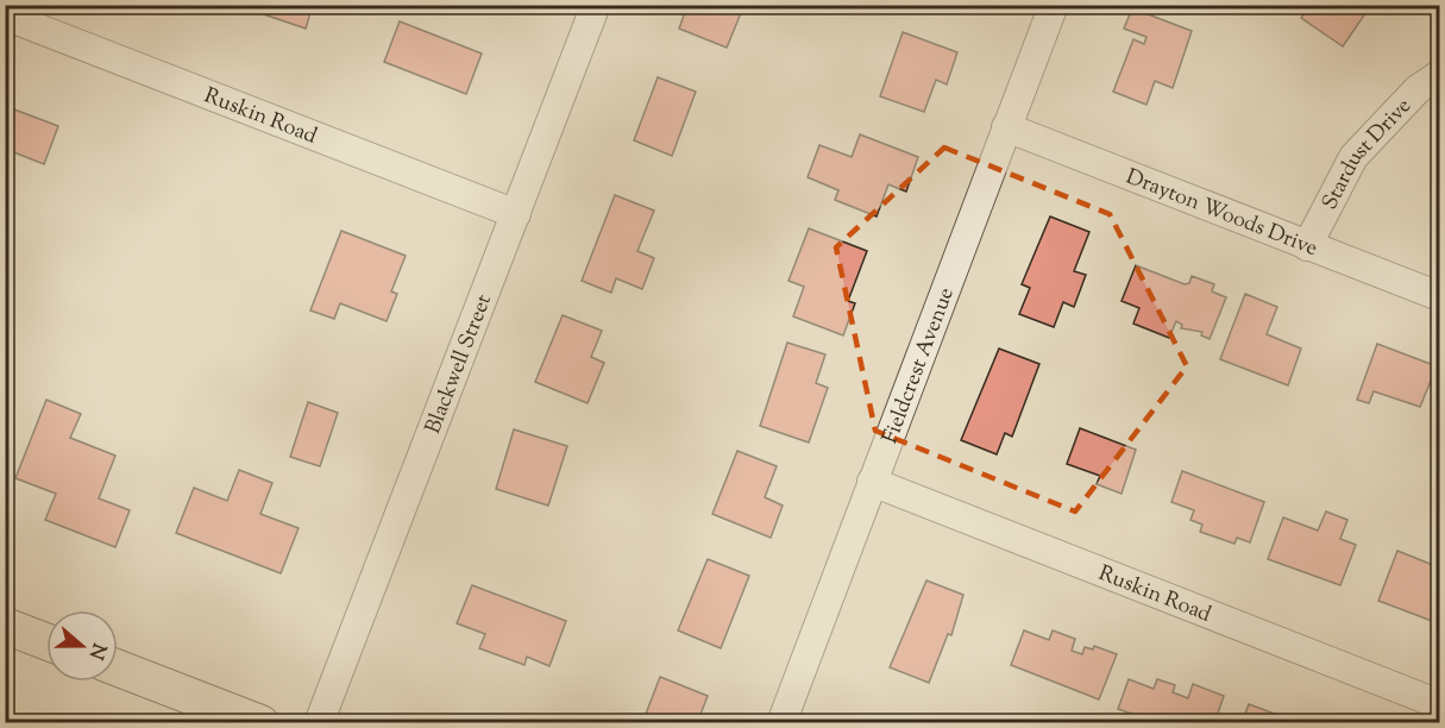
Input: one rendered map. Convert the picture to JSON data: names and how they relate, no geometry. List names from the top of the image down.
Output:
{
  "streets": {
    "street": [
      "Ruskin Road",
      "Stardust Drive",
      "Drayton Woods Drive",
      "Blackwell Street",
      "Fieldcrest Avenue"
    ]
  },
  "crossings": [
    ["Ruskin Road", "Blackwell Street"],
    ["Ruskin Road", "Fieldcrest Avenue"],
    ["Stardust Drive", "Drayton Woods Drive"],
    ["Drayton Woods Drive", "Fieldcrest Avenue"]
  ],
  "north": "right"
}
